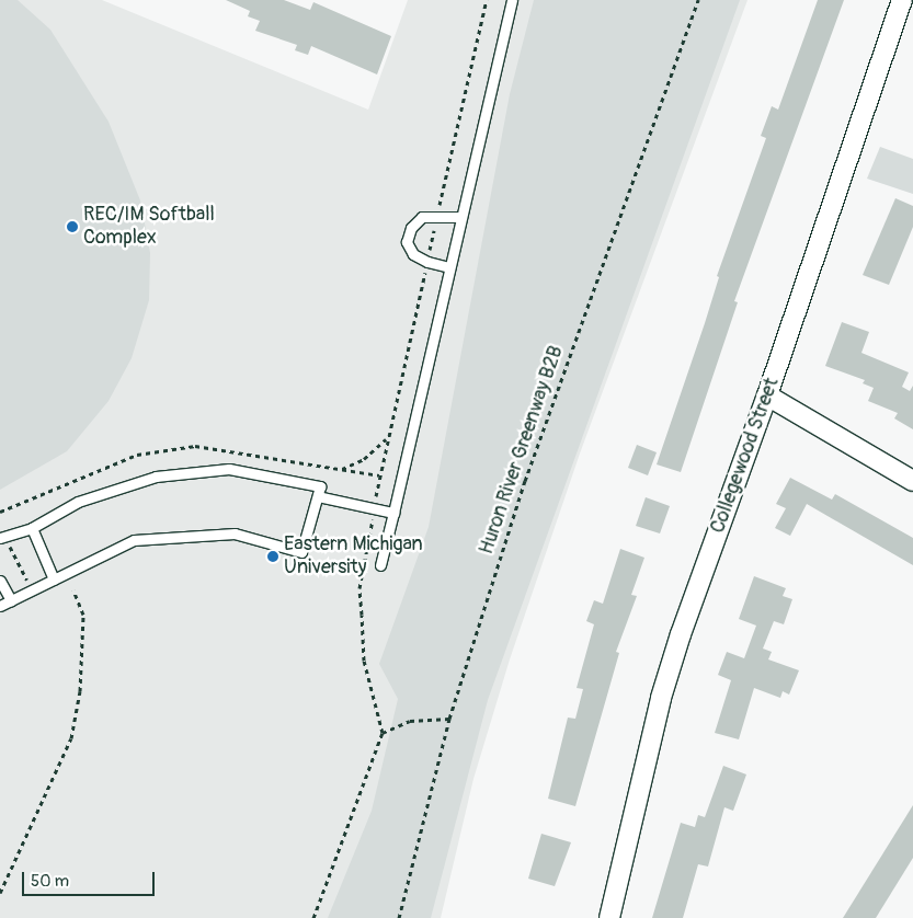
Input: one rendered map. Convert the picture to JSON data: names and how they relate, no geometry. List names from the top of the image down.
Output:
{
  "streets": {
    "street": ["Collegewood Street"],
    "path": ["Huron River Greenway B2B"]
  },
  "places": ["REC/IM Softball Complex", "Eastern Michigan University"],
  "scale_bar": "50 m"
}
